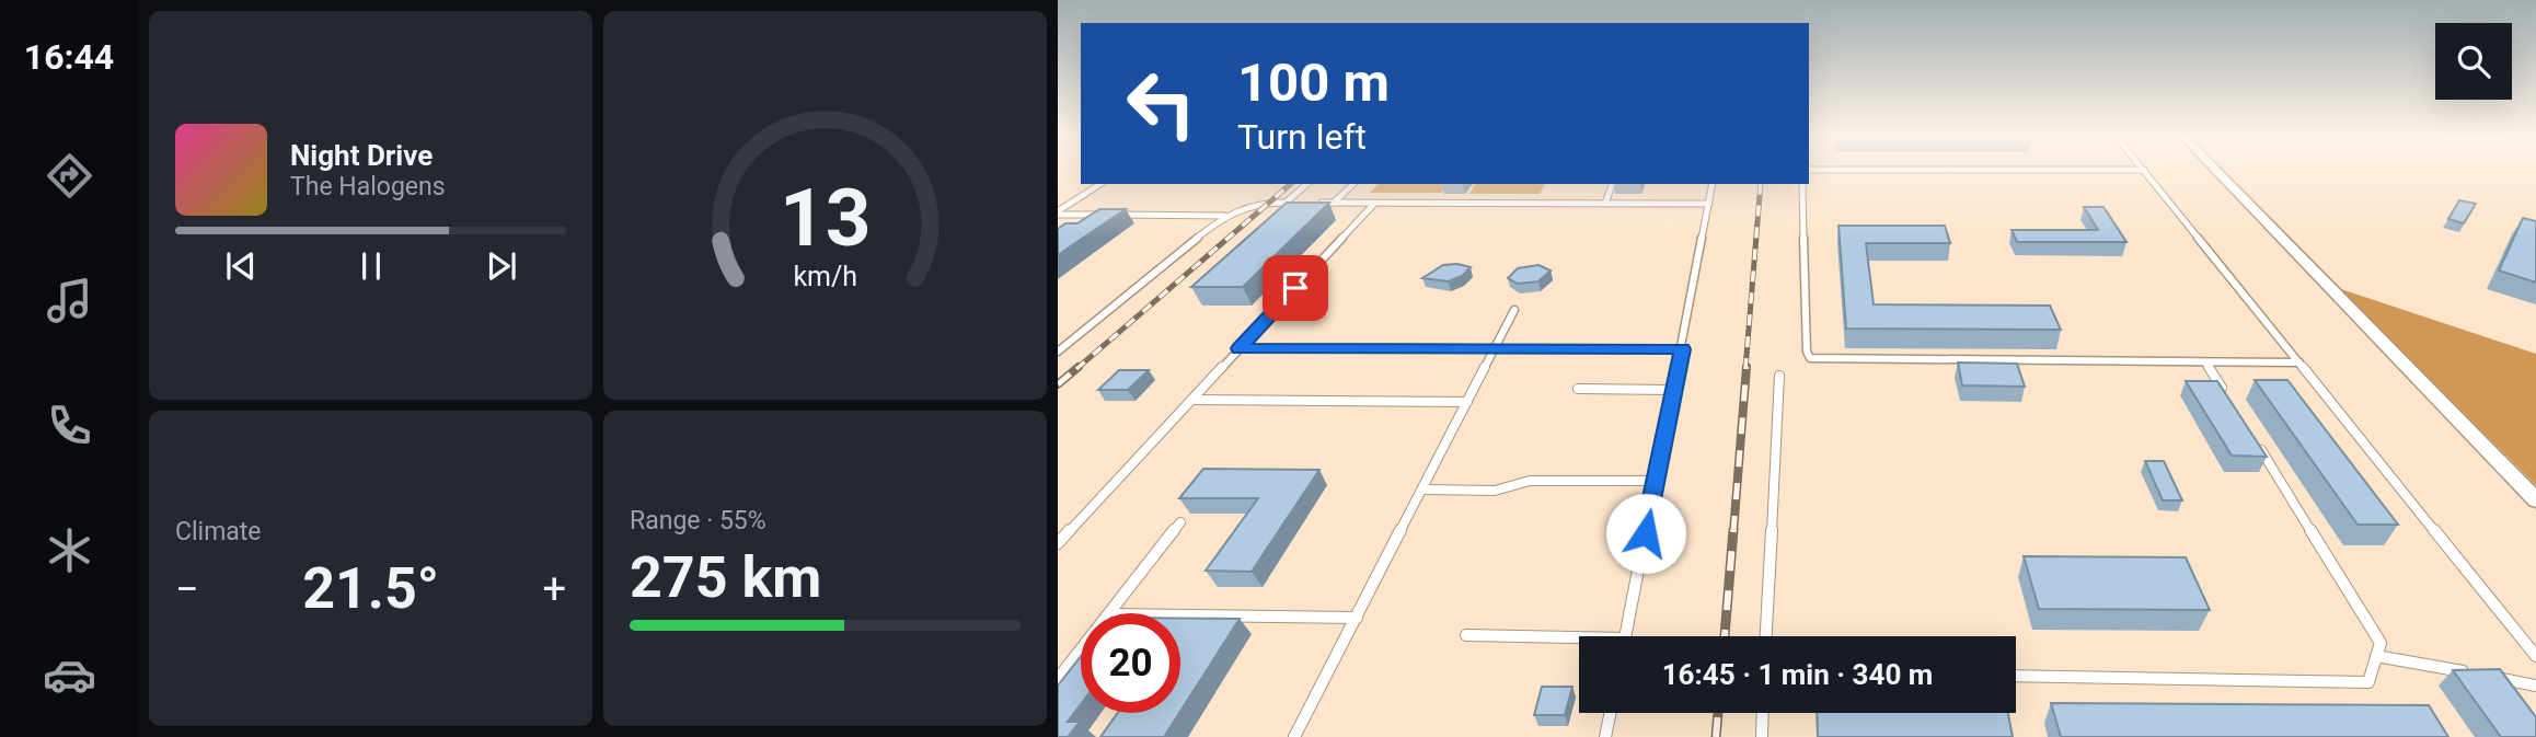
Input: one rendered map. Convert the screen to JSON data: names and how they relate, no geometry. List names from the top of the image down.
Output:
{
  "page": {
    "tabs": "16:44",
    "turn": ["100 m", "Turn left"],
    "song": ["Night Drive", "The Halogens"],
    "tile": [
      "Climate",
      ["Range · 55%", "275 km"]
    ],
    "heat": ["−", "21.5°", "+"],
    "limit": "20",
    "trip": "16:45 · 1 min · 340 m",
    "gauge": ["13", "km/h"]
  }
}
